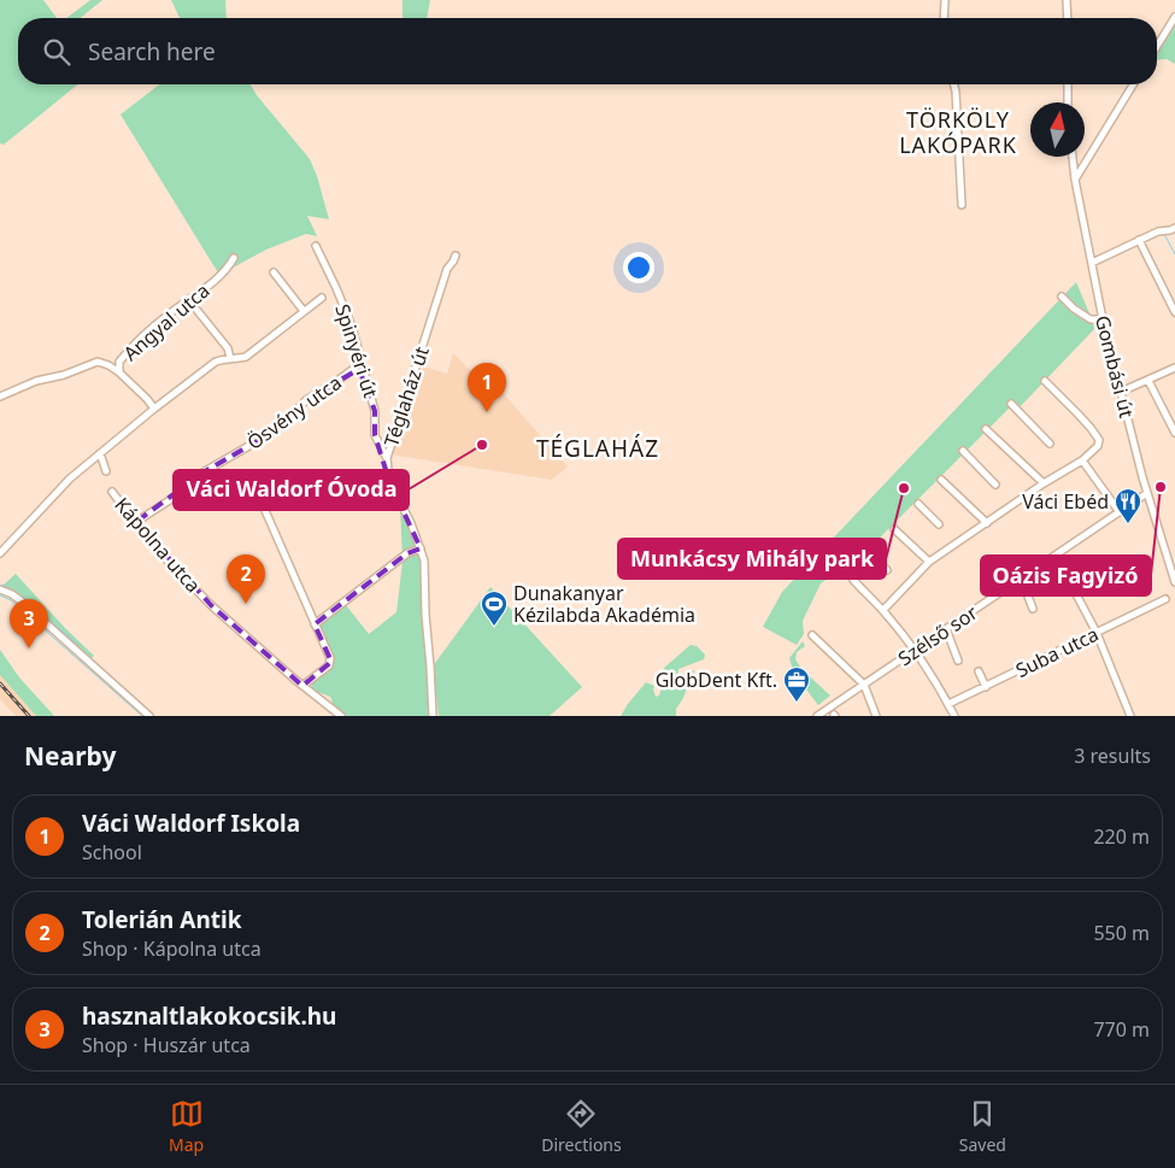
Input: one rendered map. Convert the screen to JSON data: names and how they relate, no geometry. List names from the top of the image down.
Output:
{
  "streets": {
    "street": [
      "Angyal utca",
      "Spinyéri út",
      "Gombási út",
      "Téglaház út",
      "Ösvény utca",
      "Kápolna utca",
      "Szélső sor",
      "Suba utca"
    ]
  },
  "crossings": [
    ["Spinyéri út", "Téglaház út"],
    ["Spinyéri út", "Ösvény utca"],
    ["Gombási út", "Szélső sor"],
    ["Ösvény utca", "Kápolna utca"]
  ],
  "districts": ["TÖRKÖLY LAKÓPARK", "TÉGLAHÁZ"],
  "places": {
    "other": ["Váci Waldorf Óvoda", "Oázis Fagyizó", "Munkácsy Mihály park"],
    "restaurant": ["Váci Ebéd"],
    "sports": ["Dunakanyar Kézilabda Akadémia"],
    "office": ["GlobDent Kft."]
  },
  "north": "top",
  "page": {
    "search": "Search here",
    "pins": ["1", "2", "3"],
    "heading": ["Nearby", "3 results"],
    "list": [
      {
        "mark": "1",
        "name": "Váci Waldorf Iskola",
        "note": "School",
        "value": "220 m"
      },
      {
        "mark": "2",
        "name": "Tolerián Antik",
        "note": "Shop · Kápolna utca",
        "value": "550 m"
      },
      {
        "mark": "3",
        "name": "hasznaltlakokocsik.hu",
        "note": "Shop · Huszár utca",
        "value": "770 m"
      }
    ],
    "nav": ["Map", "Directions", "Saved"]
  }
}
